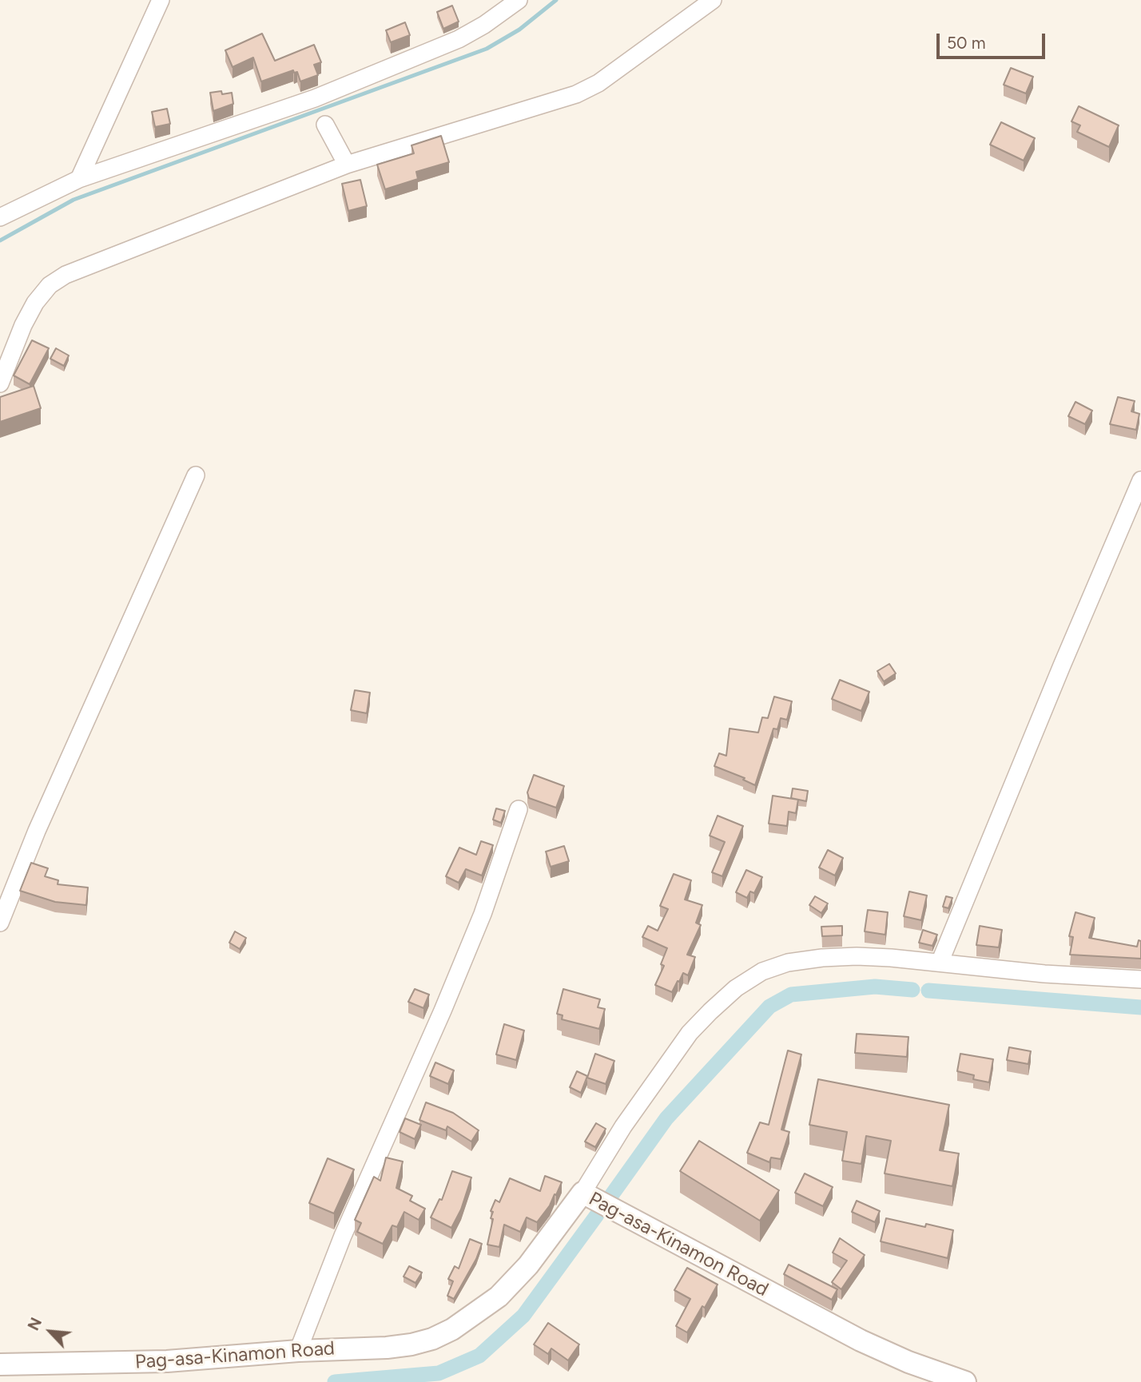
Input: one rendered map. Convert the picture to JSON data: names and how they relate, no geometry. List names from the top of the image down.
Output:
{
  "streets": {
    "street": ["Pag-asa-Kinamon Road"]
  },
  "scale_bar": "50 m",
  "north": "top left"
}
